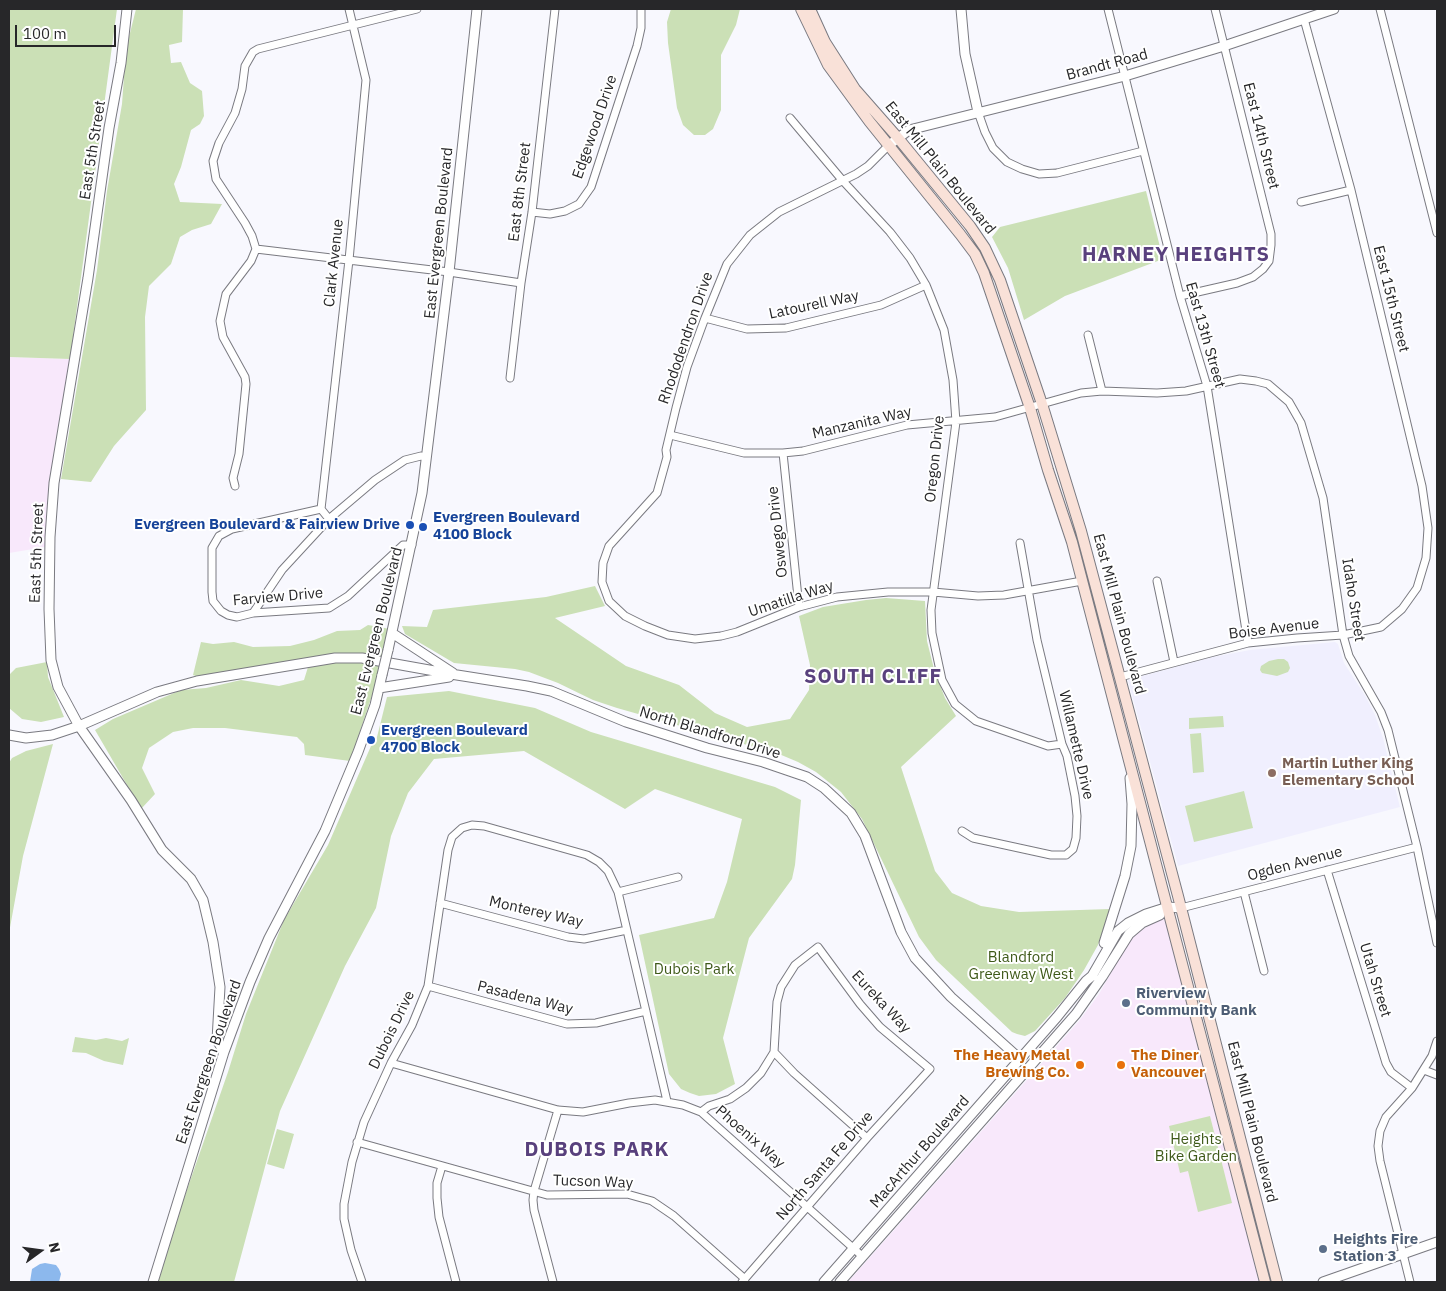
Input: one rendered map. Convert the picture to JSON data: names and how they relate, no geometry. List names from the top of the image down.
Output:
{
  "streets": {
    "main road": ["East Mill Plain Boulevard"],
    "street": [
      "Brandt Road",
      "Edgewood Drive",
      "East 14th Street",
      "East 5th Street",
      "East 8th Street",
      "East Evergreen Boulevard",
      "Clark Avenue",
      "East 15th Street",
      "Latourell Way",
      "East 13th Street",
      "Rhododendron Drive",
      "Manzanita Way",
      "Oregon Drive",
      "Oswego Drive",
      "Farview Drive",
      "Umatilla Way",
      "Idaho Street",
      "Boise Avenue",
      "North Blandford Drive",
      "Willamette Drive",
      "Ogden Avenue",
      "Monterey Way",
      "Utah Street",
      "Pasadena Way",
      "Eureka Way",
      "Dubois Drive",
      "Phoenix Way",
      "MacArthur Boulevard",
      "North Santa Fe Drive",
      "Tucson Way"
    ]
  },
  "crossings": [
    ["Brandt Road", "East 14th Street"],
    ["Brandt Road", "East Mill Plain Boulevard"],
    ["Brandt Road", "East 15th Street"],
    ["Brandt Road", "East 13th Street"],
    ["Brandt Road", "Rhododendron Drive"],
    ["Edgewood Drive", "East 8th Street"],
    ["East 14th Street", "East 13th Street"],
    ["East 5th Street", "East Evergreen Boulevard"],
    ["East 5th Street", "North Blandford Drive"],
    ["East Mill Plain Boulevard", "Rhododendron Drive"],
    ["East Mill Plain Boulevard", "Manzanita Way"],
    ["East Mill Plain Boulevard", "Umatilla Way"],
    ["East Mill Plain Boulevard", "Boise Avenue"],
    ["East Mill Plain Boulevard", "Ogden Avenue"],
    ["East Mill Plain Boulevard", "MacArthur Boulevard"],
    ["East Evergreen Boulevard", "Farview Drive"],
    ["Clark Avenue", "Farview Drive"],
    ["East 15th Street", "Boise Avenue"],
    ["Latourell Way", "Rhododendron Drive"],
    ["Latourell Way", "Oregon Drive"],
    ["East 13th Street", "Manzanita Way"],
    ["East 13th Street", "Idaho Street"],
    ["East 13th Street", "Boise Avenue"],
    ["Rhododendron Drive", "Manzanita Way"],
    ["Rhododendron Drive", "Oregon Drive"],
    ["Rhododendron Drive", "Umatilla Way"],
    ["Manzanita Way", "Oregon Drive"],
    ["Manzanita Way", "Oswego Drive"],
    ["Manzanita Way", "Idaho Street"],
    ["Oregon Drive", "Umatilla Way"],
    ["Oregon Drive", "Willamette Drive"],
    ["Oswego Drive", "Umatilla Way"],
    ["Umatilla Way", "Willamette Drive"],
    ["Idaho Street", "Boise Avenue"],
    ["Idaho Street", "Ogden Avenue"],
    ["North Blandford Drive", "MacArthur Boulevard"],
    ["Ogden Avenue", "Utah Street"],
    ["Ogden Avenue", "MacArthur Boulevard"],
    ["Monterey Way", "Dubois Drive"],
    ["Pasadena Way", "Dubois Drive"],
    ["Eureka Way", "North Santa Fe Drive"],
    ["Dubois Drive", "Phoenix Way"],
    ["Dubois Drive", "Tucson Way"],
    ["Phoenix Way", "MacArthur Boulevard"],
    ["Phoenix Way", "North Santa Fe Drive"],
    ["North Santa Fe Drive", "Tucson Way"]
  ],
  "districts": ["HARNEY HEIGHTS", "SOUTH CLIFF", "DUBOIS PARK"],
  "parks": ["Blandford Greenway West", "Dubois Park", "Heights Bike Garden"],
  "places": [
    "Evergreen Boulevard & Fairview Drive",
    "Evergreen Boulevard 4100 Block",
    "Evergreen Boulevard 4700 Block",
    "Martin Luther King Elementary School",
    "Riverview Community Bank",
    "The Heavy Metal Brewing Co.",
    "The Diner Vancouver",
    "Heights Fire Station 3"
  ],
  "scale_bar": "100 m",
  "north": "right"
}
